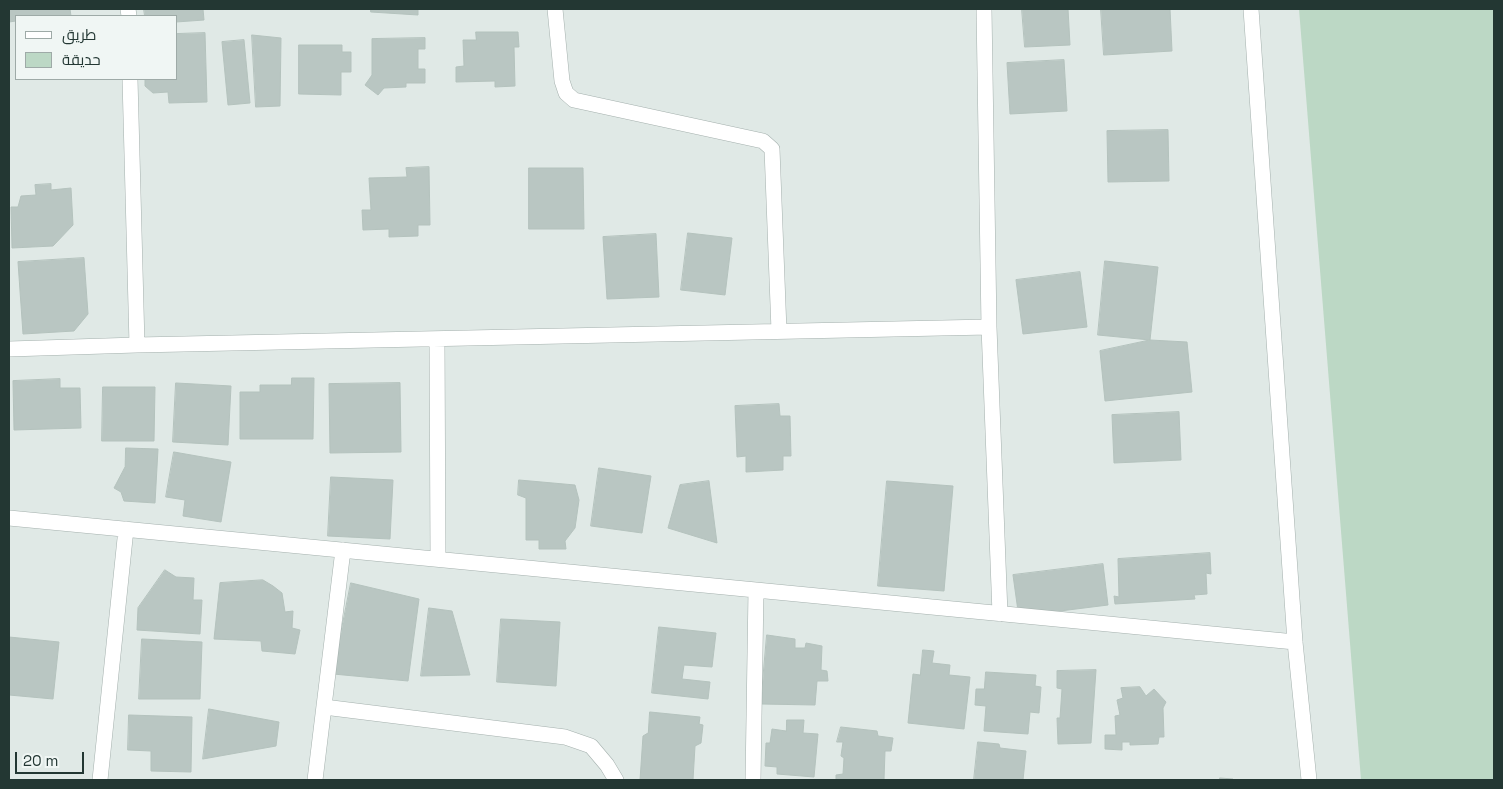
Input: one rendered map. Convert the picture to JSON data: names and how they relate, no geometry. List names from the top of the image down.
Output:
{
  "legend": ["طريق", "حديقة"],
  "scale_bar": "20 m"
}
